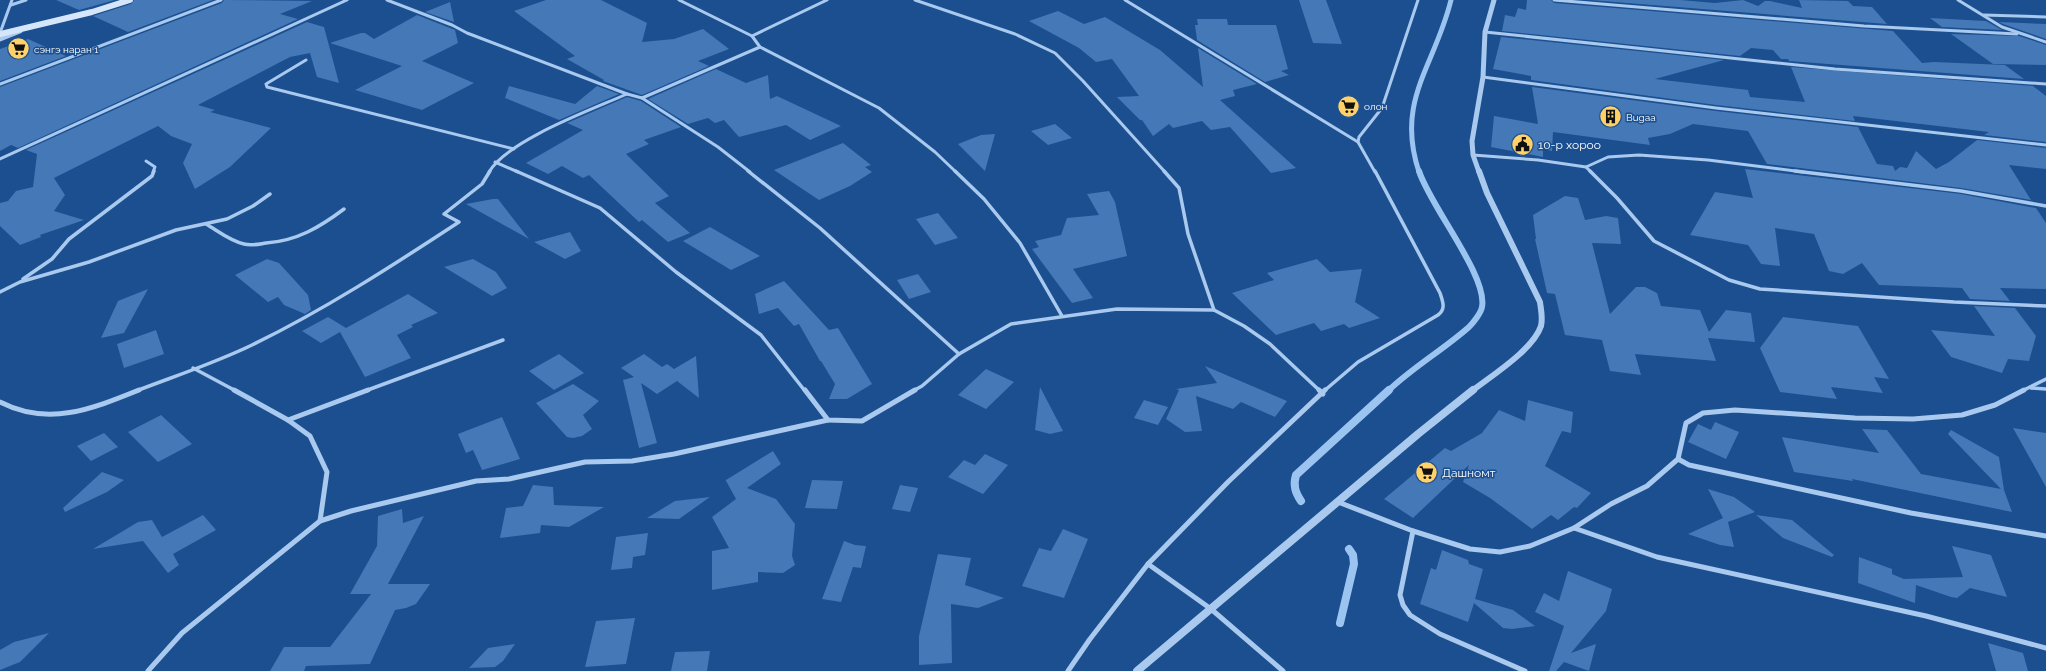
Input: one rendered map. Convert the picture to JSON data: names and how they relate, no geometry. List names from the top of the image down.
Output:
{
  "places": {
    "supermarket": ["сэнгэ наран 1", "олон", "Дашномт"],
    "building": ["Bugaa"],
    "public building": ["10-р хороо"]
  }
}
